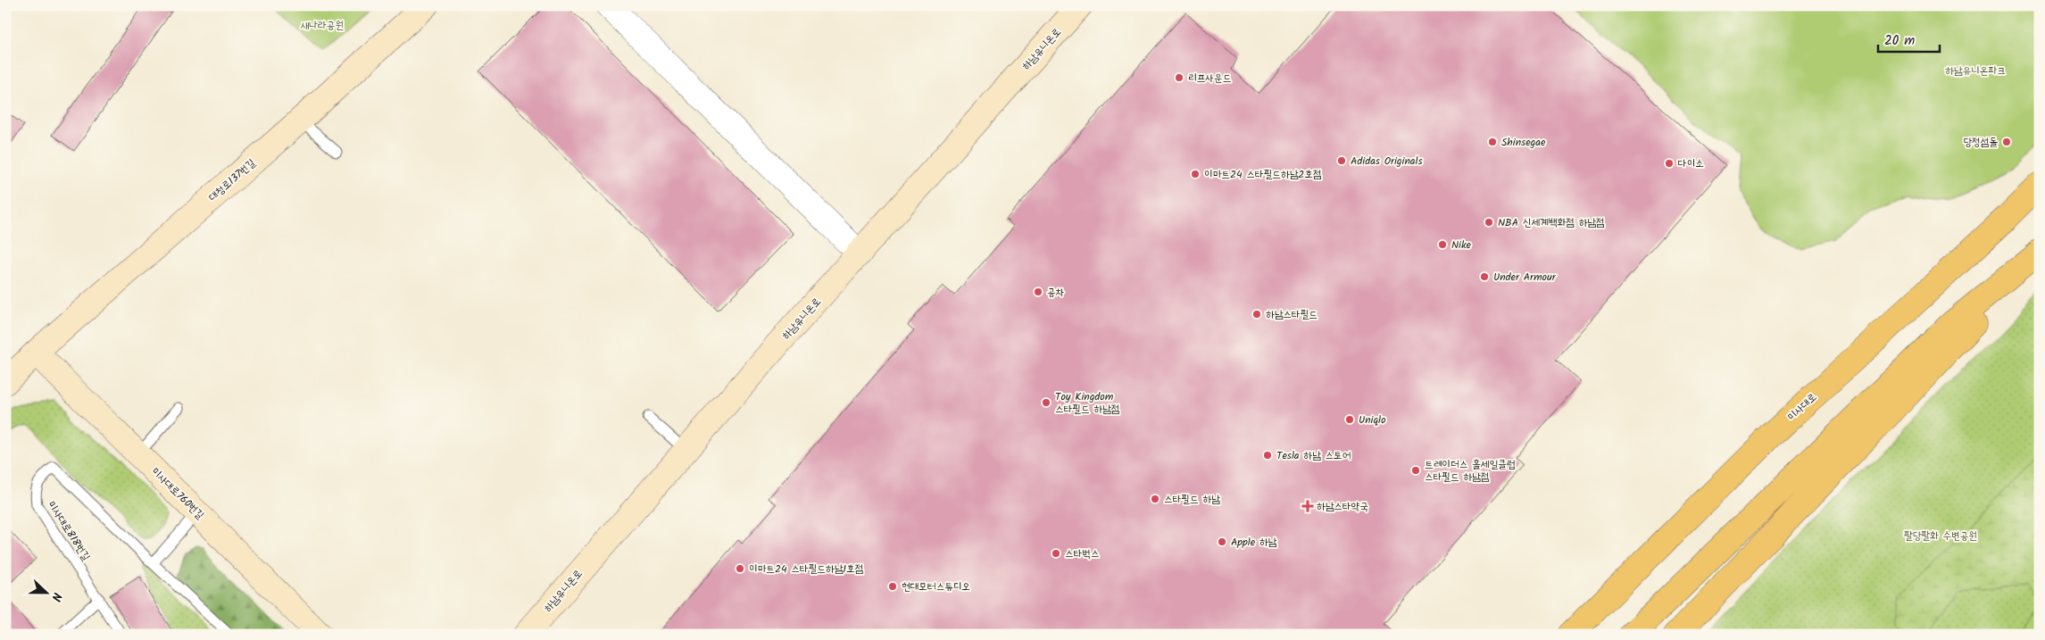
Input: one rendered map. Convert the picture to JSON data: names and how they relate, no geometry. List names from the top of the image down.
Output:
{
  "streets": {
    "main road": [
      "하남유니온로",
      "대청로137번길",
      "미사대로",
      "미사대로760번길"
    ],
    "lane": ["미사대로818번길"]
  },
  "crossings": [
    ["대청로137번길", "미사대로760번길"]
  ],
  "parks": ["새나라공원", "하남유니온파크", "팔당팔화 수변공원"],
  "places": {
    "other": [
      "리프사운드",
      "Shinsegae",
      "당정섬돌",
      "Adidas Originals",
      "다이소",
      "이마트24 스타필드하남2호점",
      "NBA 신세계백화점 하남점",
      "Nike",
      "Under Armour",
      "공차",
      "하남스타필드",
      "Toy Kingdom 스타필드 하남점",
      "Uniqlo",
      "Tesla 하남 스토어",
      "트레이더스 홀세일클럽 스타필드 하남점",
      "스타필드 하남",
      "Apple 하남",
      "스타벅스",
      "이마트24 스타필드하남1호점",
      "현대모터스튜디오"
    ],
    "health": ["하남스타약국"]
  },
  "scale_bar": "20 m",
  "north": "right"
}
